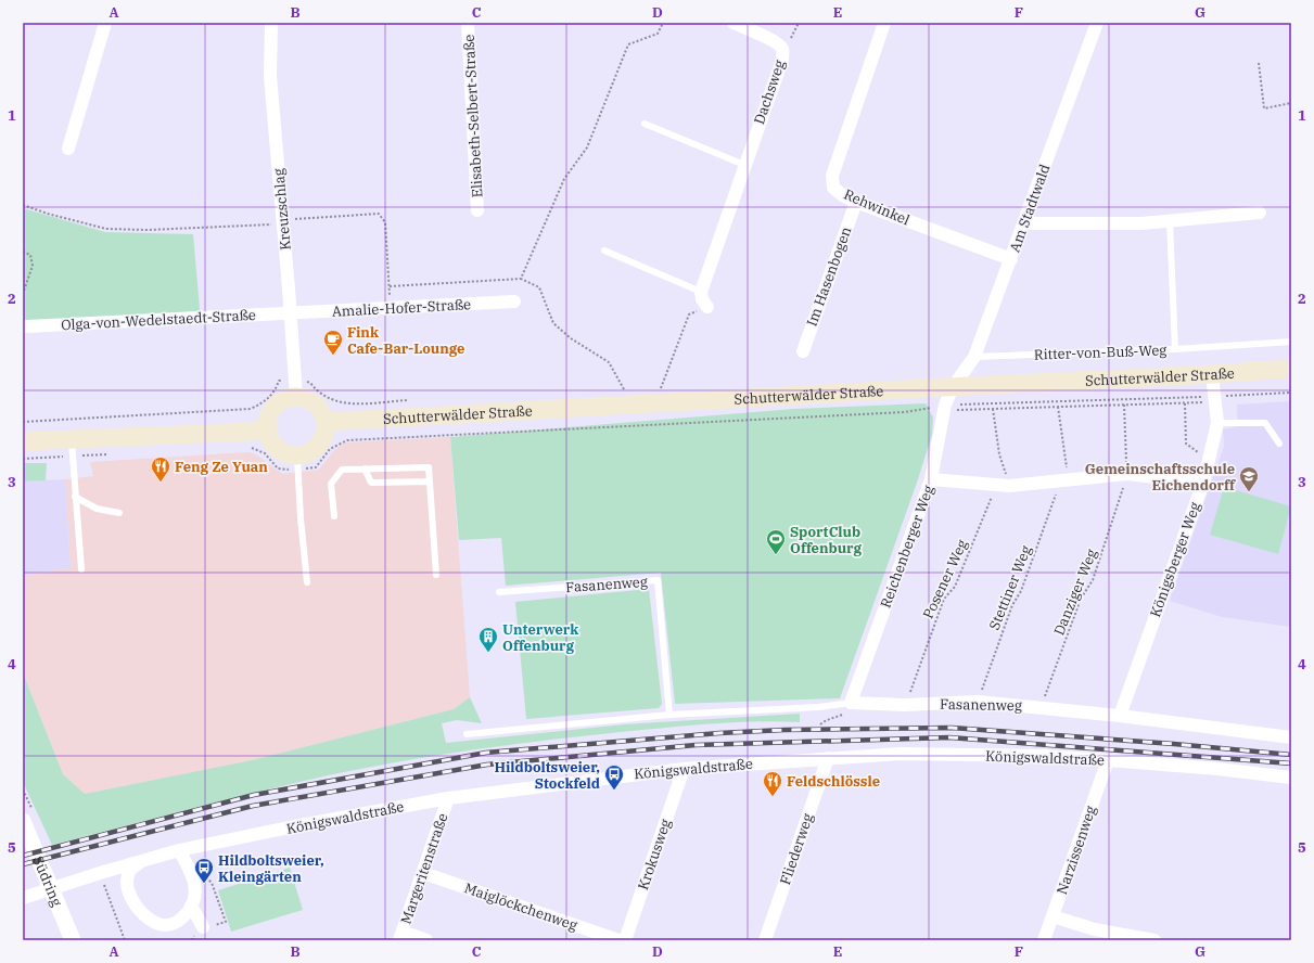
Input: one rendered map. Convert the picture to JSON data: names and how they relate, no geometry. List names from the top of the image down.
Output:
{
  "streets": {
    "main road": ["Schutterwälder Straße"],
    "street": [
      "Dachsweg",
      "Elisabeth-Selbert-Straße",
      "Rehwinkel",
      "Am Stadtwald",
      "Kreuzschlag",
      "Im Hasenbogen",
      "Amalie-Hofer-Straße",
      "Olga-von-Wedelstaedt-Straße",
      "Reichenberger Weg",
      "Königsberger Weg",
      "Fasanenweg",
      "Königswaldstraße",
      "Fliederweg",
      "Narzissenweg",
      "Krokusweg",
      "Margeritenstraße",
      "Südring",
      "Maiglöckchenweg"
    ],
    "lane": ["Ritter-von-Buß-Weg"],
    "path": ["Posener Weg", "Stettiner Weg", "Danziger Weg"]
  },
  "crossings": [
    ["Rehwinkel", "Am Stadtwald"],
    ["Rehwinkel", "Im Hasenbogen"],
    ["Am Stadtwald", "Ritter-von-Buß-Weg"],
    ["Am Stadtwald", "Schutterwälder Straße"],
    ["Am Stadtwald", "Reichenberger Weg"],
    ["Kreuzschlag", "Amalie-Hofer-Straße"],
    ["Kreuzschlag", "Olga-von-Wedelstaedt-Straße"],
    ["Kreuzschlag", "Schutterwälder Straße"],
    ["Amalie-Hofer-Straße", "Olga-von-Wedelstaedt-Straße"],
    ["Schutterwälder Straße", "Reichenberger Weg"],
    ["Schutterwälder Straße", "Königsberger Weg"],
    ["Reichenberger Weg", "Fasanenweg"],
    ["Königsberger Weg", "Fasanenweg"],
    ["Posener Weg", "Fasanenweg"],
    ["Fasanenweg", "Stettiner Weg"],
    ["Fasanenweg", "Danziger Weg"],
    ["Königswaldstraße", "Fliederweg"],
    ["Königswaldstraße", "Narzissenweg"],
    ["Königswaldstraße", "Krokusweg"],
    ["Königswaldstraße", "Margeritenstraße"],
    ["Margeritenstraße", "Maiglöckchenweg"]
  ],
  "places": {
    "cafe": ["Fink Cafe-Bar-Lounge"],
    "restaurant": ["Feng Ze Yuan", "Feldschlössle"],
    "school or university": ["Gemeinschaftsschule Eichendorff"],
    "sports": ["SportClub Offenburg"],
    "building": ["Unterwerk Offenburg"],
    "bus stop": ["Hildboltsweier, Stockfeld", "Hildboltsweier, Kleingärten"]
  },
  "grid": {
    "columns": [
      "A",
      "B",
      "C",
      "D",
      "E",
      "F",
      "G"
    ],
    "rows": [
      "1",
      "2",
      "3",
      "4",
      "5"
    ]
  }
}
